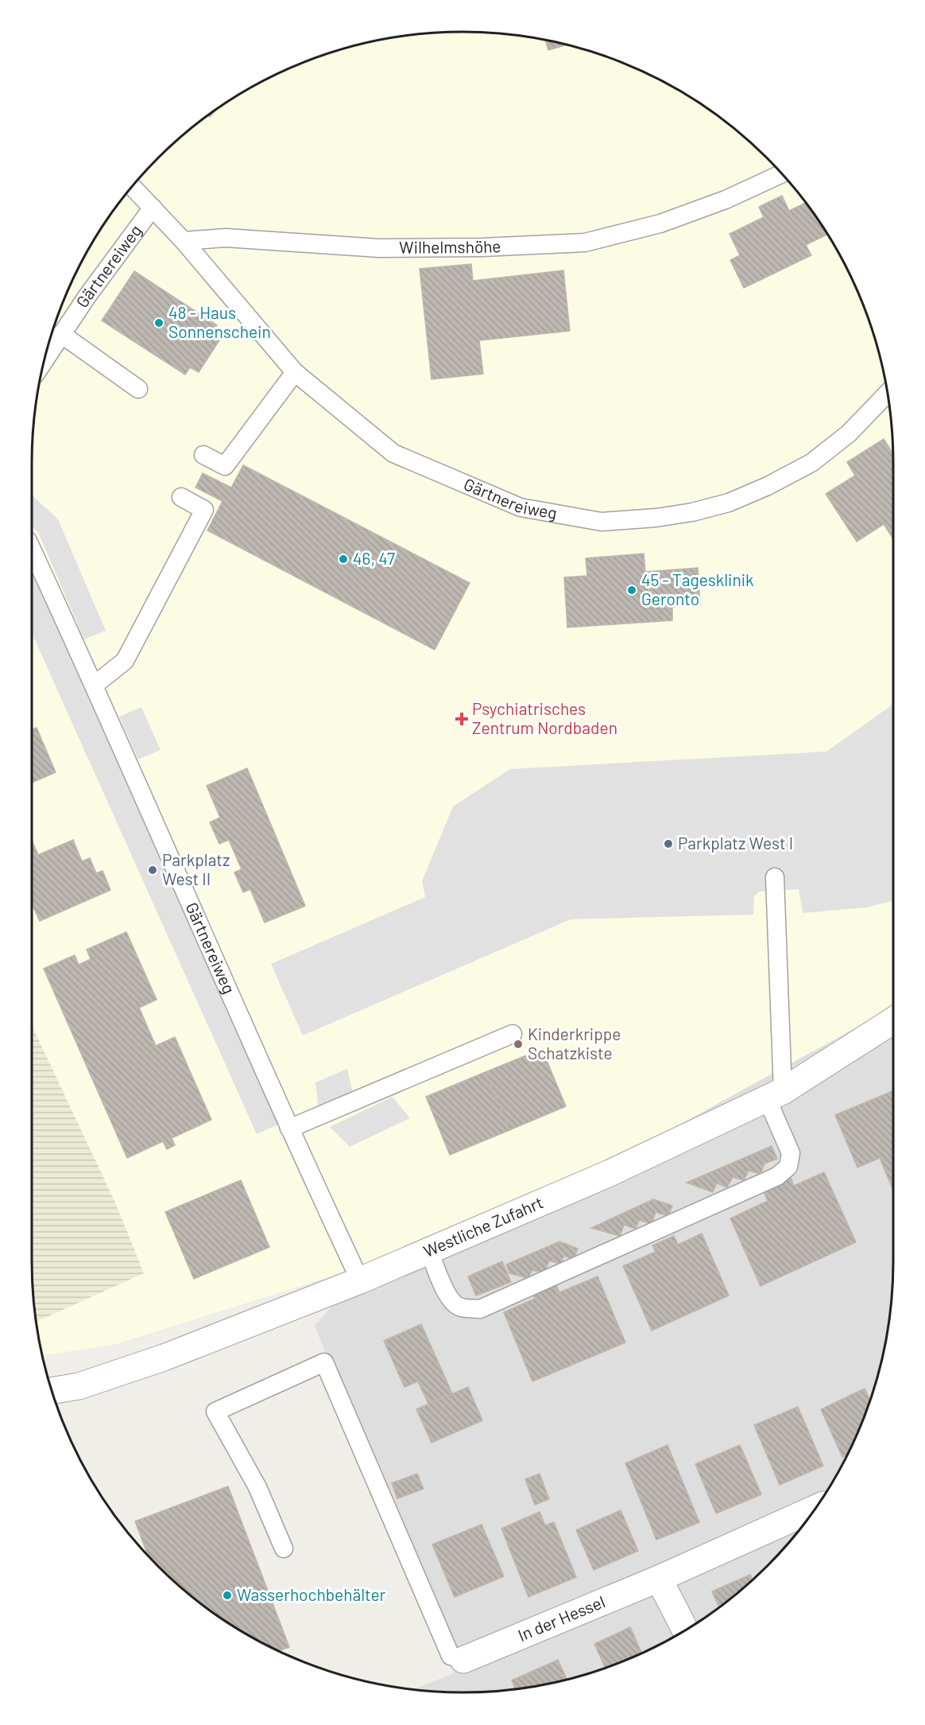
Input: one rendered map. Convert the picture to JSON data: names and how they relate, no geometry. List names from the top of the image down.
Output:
{
  "streets": {
    "street": ["Westliche Zufahrt", "In der Hessel"],
    "lane": ["Wilhelmshöhe", "Gärtnereiweg"]
  },
  "crossings": [
    ["Wilhelmshöhe", "Gärtnereiweg"],
    ["Gärtnereiweg", "Westliche Zufahrt"]
  ],
  "places": {
    "other": [
      "48 - Haus Sonnenschein",
      "46, 47",
      "45 - Tagesklinik Geronto",
      "Parkplatz West I",
      "Parkplatz West II",
      "Kinderkrippe Schatzkiste",
      "Wasserhochbehälter"
    ],
    "health": ["Psychiatrisches Zentrum Nordbaden"]
  }
}
